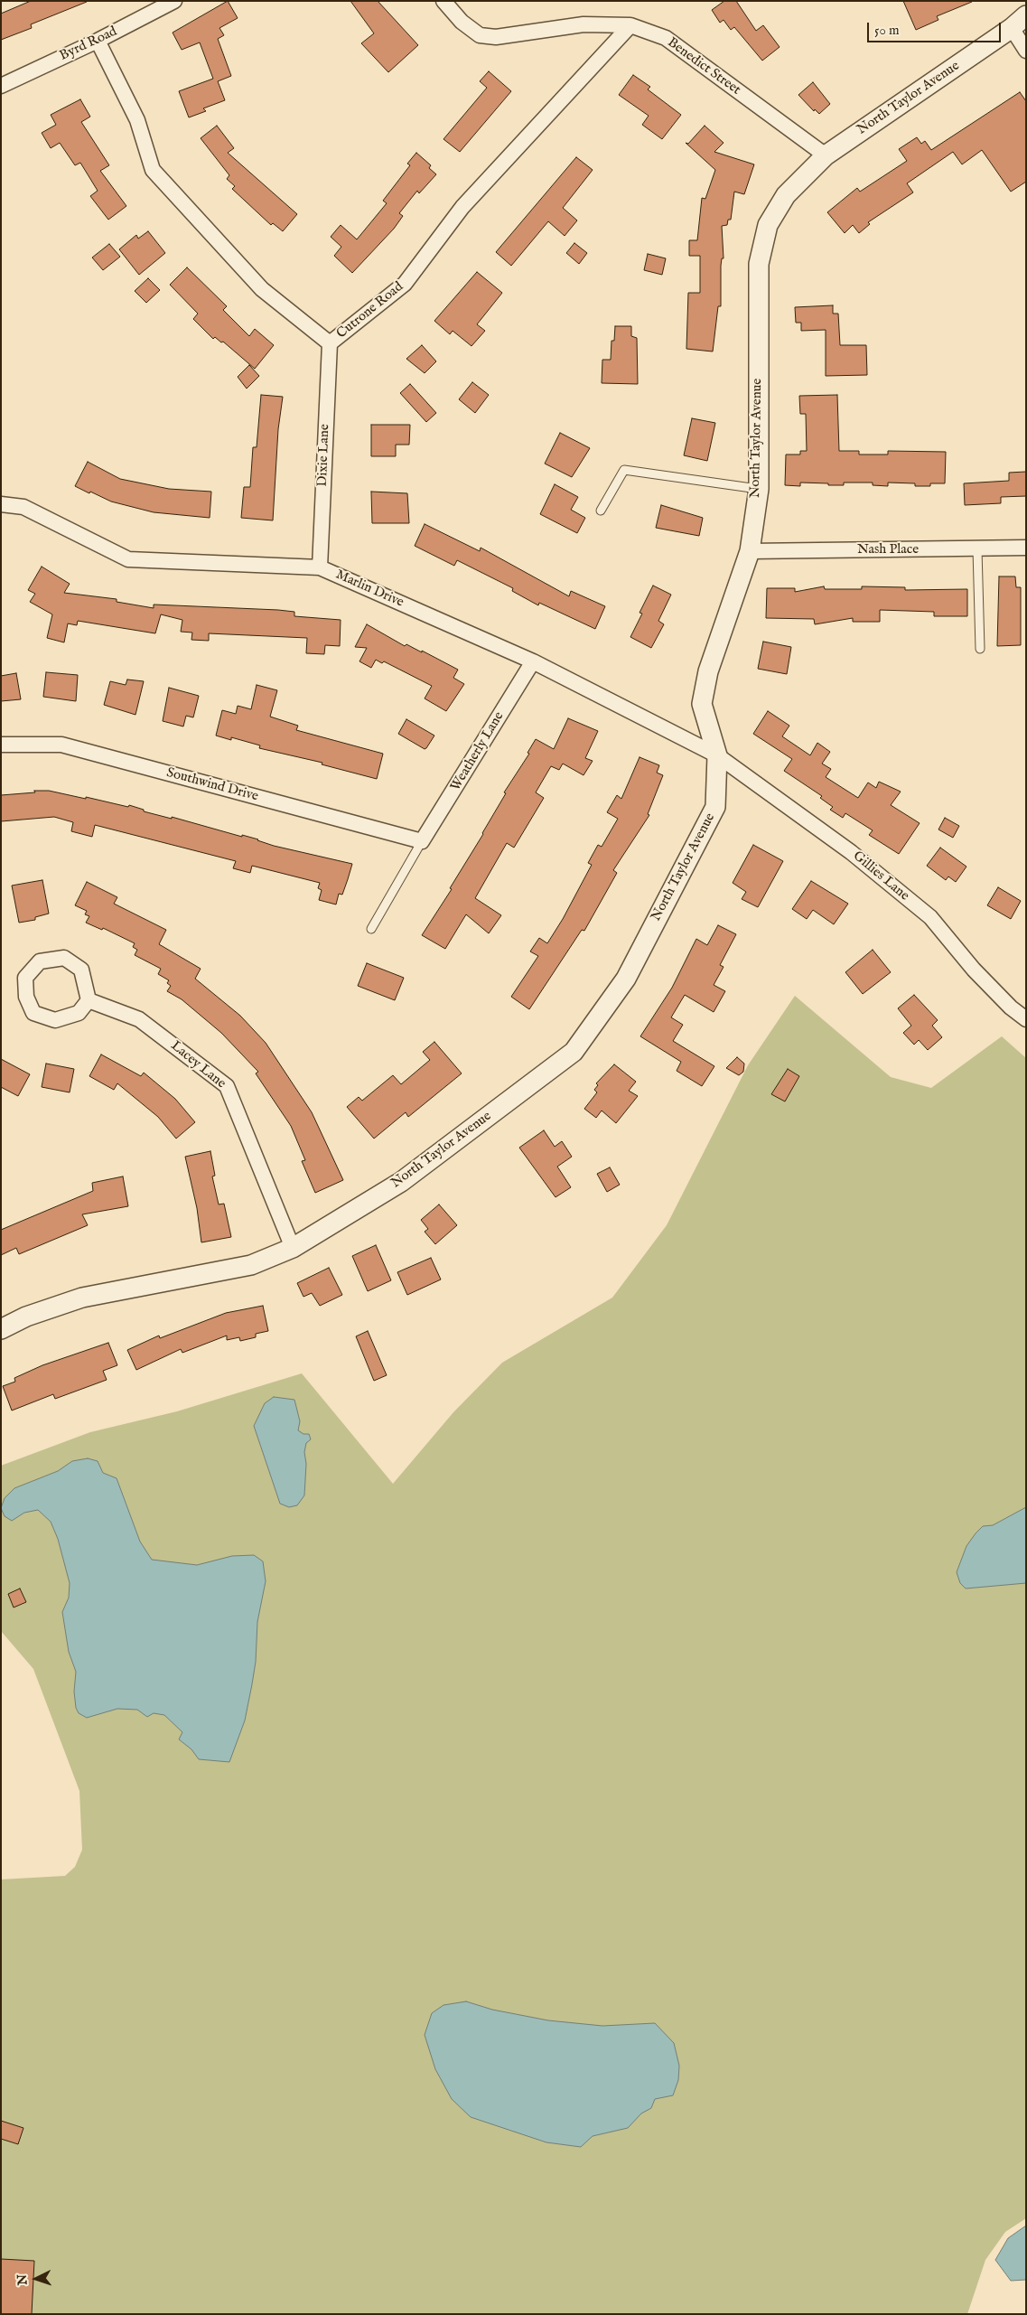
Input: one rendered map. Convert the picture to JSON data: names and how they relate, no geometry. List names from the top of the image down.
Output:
{
  "streets": {
    "street": [
      "Byrd Road",
      "Benedict Street",
      "North Taylor Avenue",
      "Cutrone Road",
      "Dixie Lane",
      "Nash Place",
      "Marlin Drive",
      "Weatherly Lane",
      "Southwind Drive",
      "Gillies Lane",
      "Lacey Lane"
    ]
  },
  "crossings": [
    ["Byrd Road", "Cutrone Road"],
    ["Benedict Street", "North Taylor Avenue"],
    ["Benedict Street", "Cutrone Road"],
    ["North Taylor Avenue", "Nash Place"],
    ["North Taylor Avenue", "Marlin Drive"],
    ["North Taylor Avenue", "Gillies Lane"],
    ["North Taylor Avenue", "Lacey Lane"],
    ["Cutrone Road", "Dixie Lane"],
    ["Dixie Lane", "Marlin Drive"],
    ["Marlin Drive", "Weatherly Lane"],
    ["Marlin Drive", "Gillies Lane"],
    ["Weatherly Lane", "Southwind Drive"]
  ],
  "scale_bar": "50 m",
  "north": "left"
}
